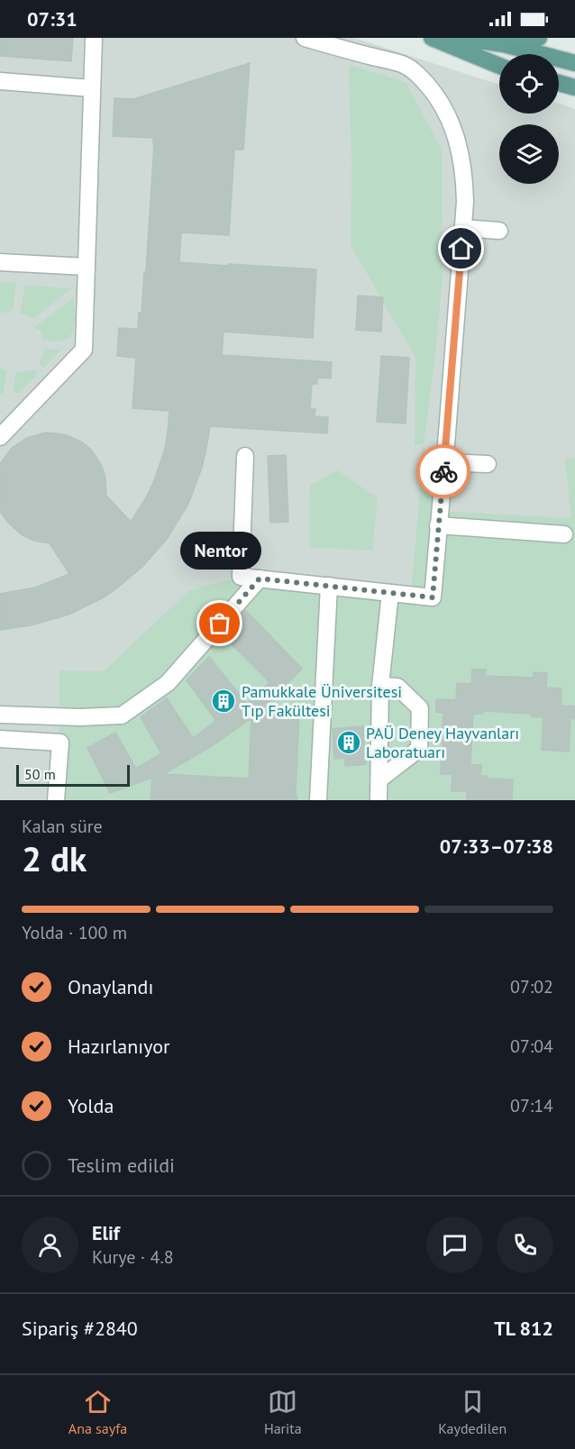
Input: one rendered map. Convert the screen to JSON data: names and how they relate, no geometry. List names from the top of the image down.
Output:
{
  "places": {
    "other": ["Nentor"],
    "building": ["Pamukkale Üniversitesi Tıp Fakültesi", "PAÜ Deney Hayvanları Laboratuarı"]
  },
  "scale_bar": "50 m",
  "page": {
    "status": "07:31",
    "bubble": "Nentor",
    "scale": "50 m",
    "heading": ["2 dk", "Kalan süre", "07:33–07:38"],
    "panel": [
      "Elif",
      "Kurye · 4.8",
      "Sipariş #2840",
      "TL 812"
    ],
    "bar": "Yolda · 100 m",
    "list": [
      ["Onaylandı", "07:02"],
      ["Hazırlanıyor", "07:04"],
      ["Yolda", "07:14"],
      "Teslim edildi"
    ],
    "tabs": ["Ana sayfa", "Harita", "Kaydedilen"]
  }
}
